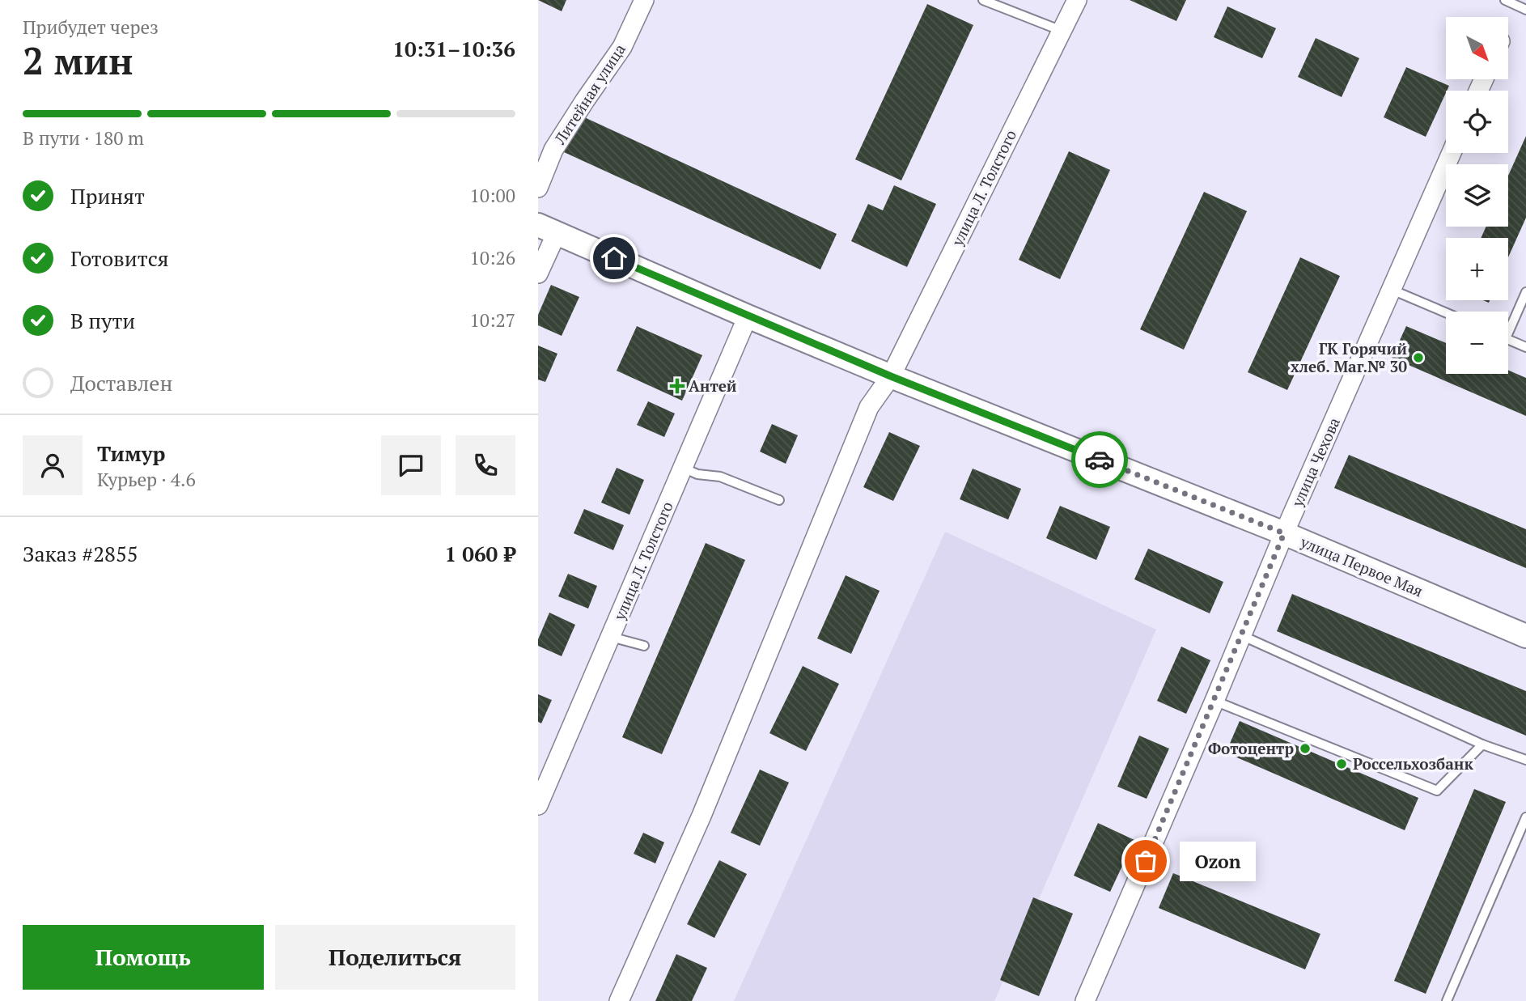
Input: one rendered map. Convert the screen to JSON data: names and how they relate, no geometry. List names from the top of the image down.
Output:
{
  "streets": {
    "street": [
      "Литейная улица",
      "улица Л. Толстого",
      "улица Чехова",
      "улица Первое Мая"
    ]
  },
  "crossings": [
    ["улица Л. Толстого", "улица Первое Мая"],
    ["улица Чехова", "улица Первое Мая"]
  ],
  "places": {
    "other": [
      "ГК Горячий хлеб. Маг.№ 30",
      "Фотоцентр",
      "Россельхозбанк",
      "Ozon"
    ],
    "health": ["Антей"]
  },
  "north": "bottom right",
  "page": {
    "heading": ["2 мин", "Прибудет через", "10:31–10:36"],
    "panel": [
      "Тимур",
      "Курьер · 4.6",
      "Заказ #2855",
      "1 060 ₽"
    ],
    "map_buttons": ["+", "−"],
    "bar": "В пути · 180 m",
    "list": [
      ["Принят", "10:00"],
      ["Готовится", "10:26"],
      ["В пути", "10:27"],
      "Доставлен"
    ],
    "bubble": "Ozon",
    "buttons": ["Помощь", "Поделиться"]
  }
}
